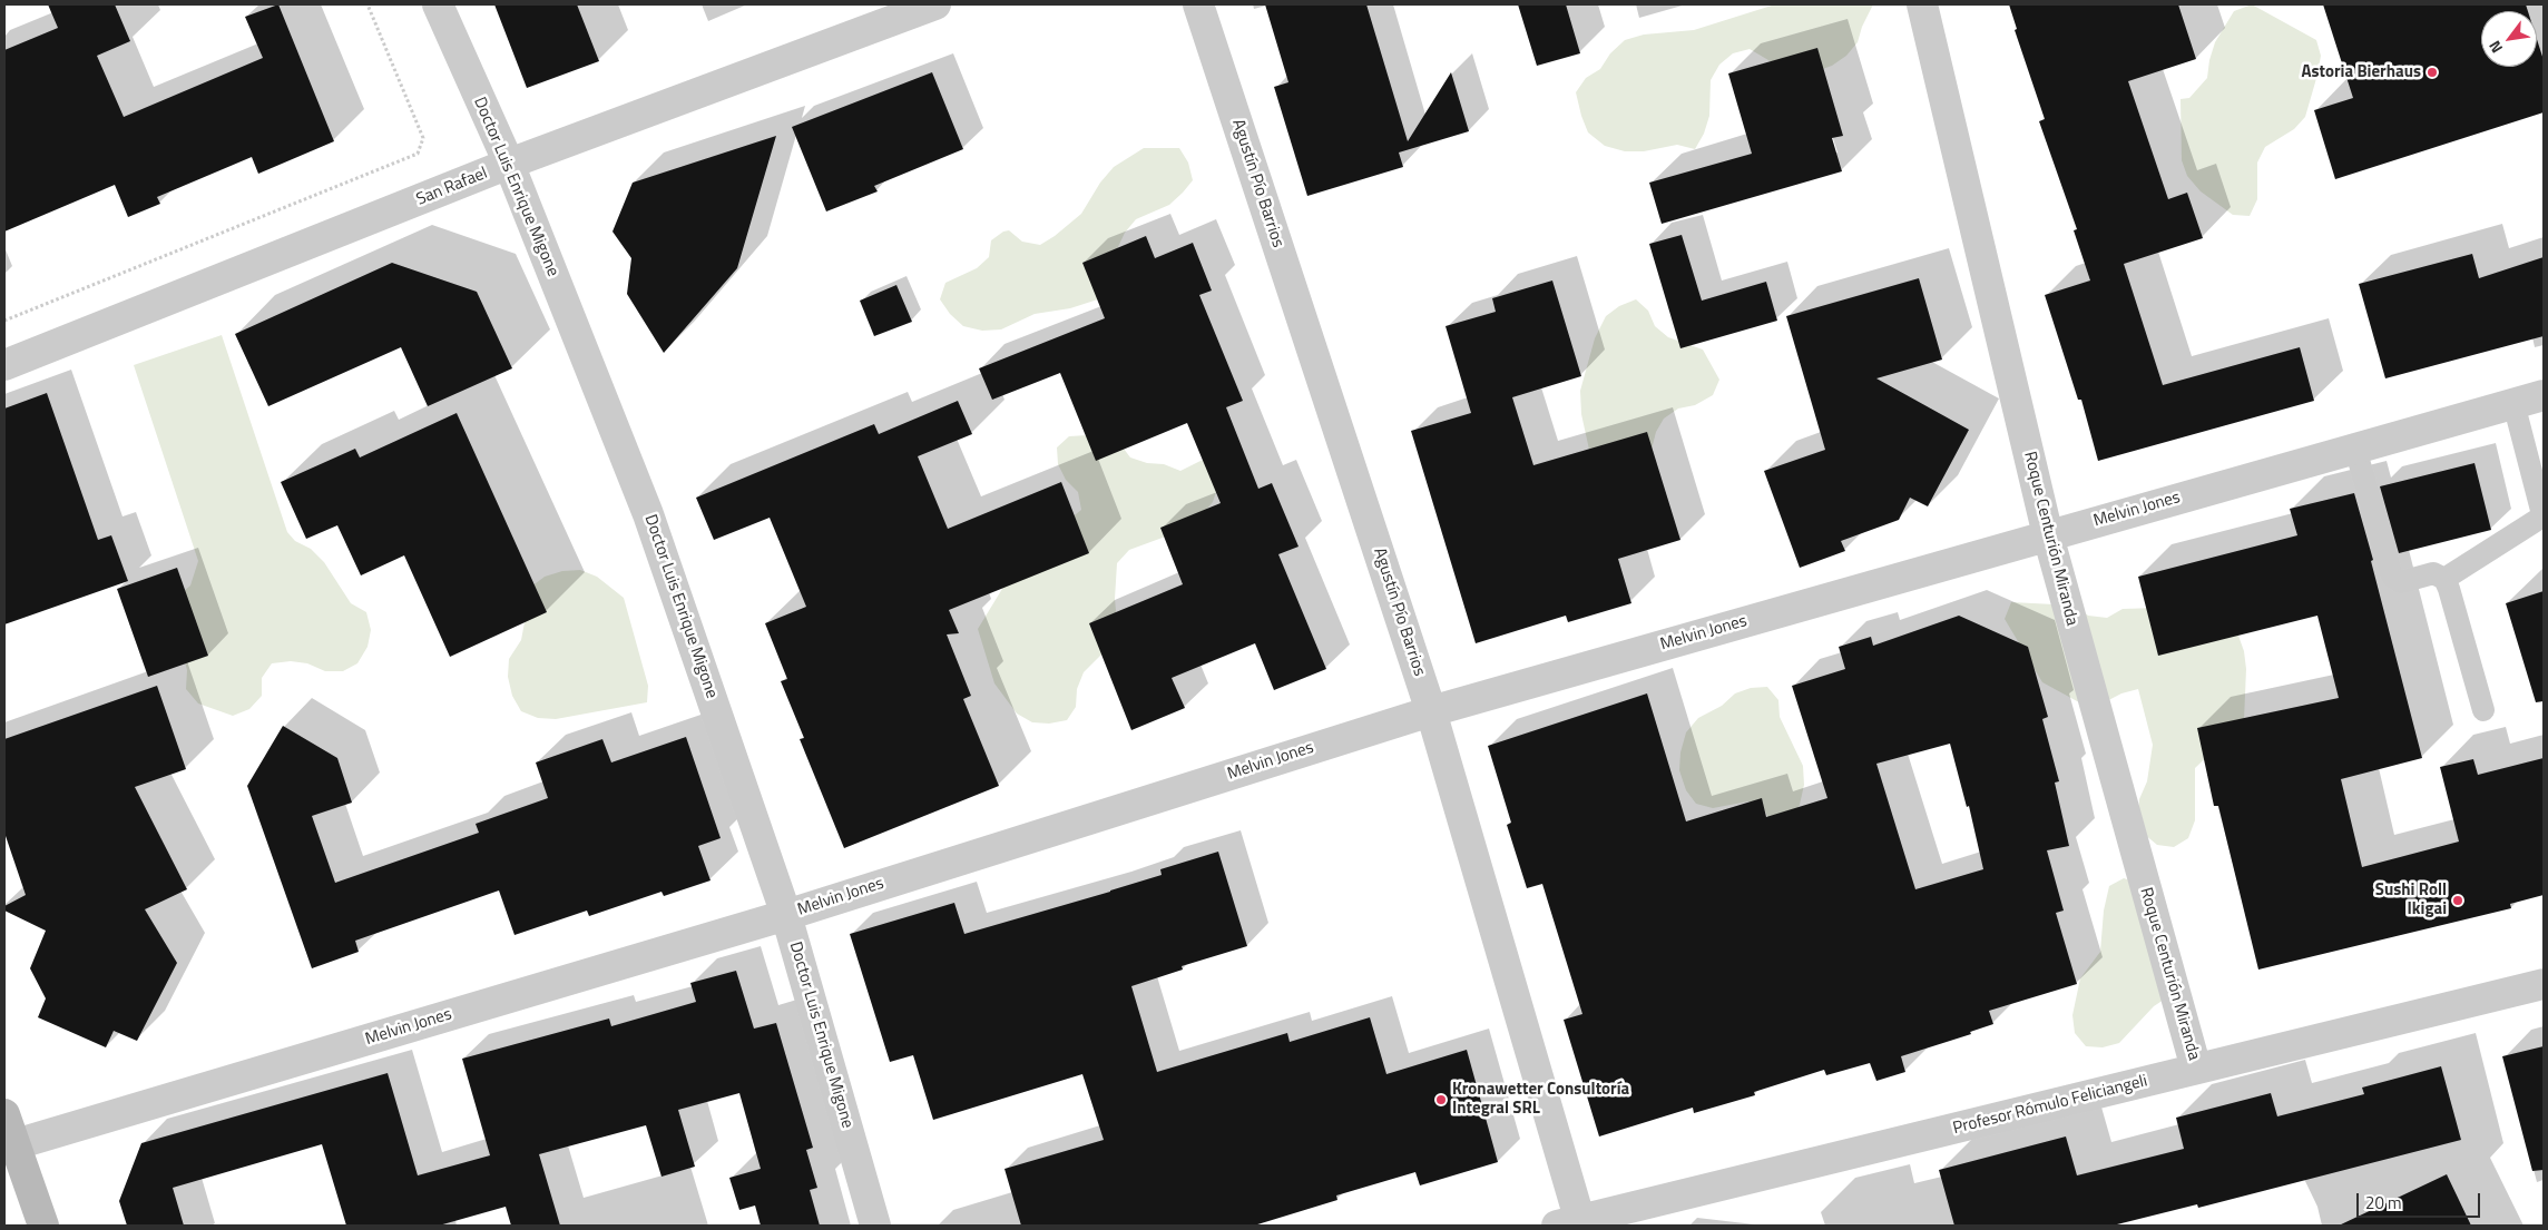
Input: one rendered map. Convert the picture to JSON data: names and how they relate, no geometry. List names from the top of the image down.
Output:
{
  "streets": {
    "street": [
      "Agustín Pío Barrios",
      "San Rafael",
      "Doctor Luis Enrique Migone",
      "Melvin Jones",
      "Roque Centurión Miranda",
      "Profesor Rómulo Feliciangeli"
    ]
  },
  "crossings": [
    ["Agustín Pío Barrios", "Melvin Jones"],
    ["Agustín Pío Barrios", "Profesor Rómulo Feliciangeli"],
    ["San Rafael", "Doctor Luis Enrique Migone"],
    ["Doctor Luis Enrique Migone", "Melvin Jones"],
    ["Melvin Jones", "Roque Centurión Miranda"],
    ["Roque Centurión Miranda", "Profesor Rómulo Feliciangeli"]
  ],
  "places": ["Astoria Bierhaus", "Sushi Roll Ikigai", "Kronawetter Consultoría Integral SRL"],
  "scale_bar": "20 m",
  "north": "bottom left"
}
